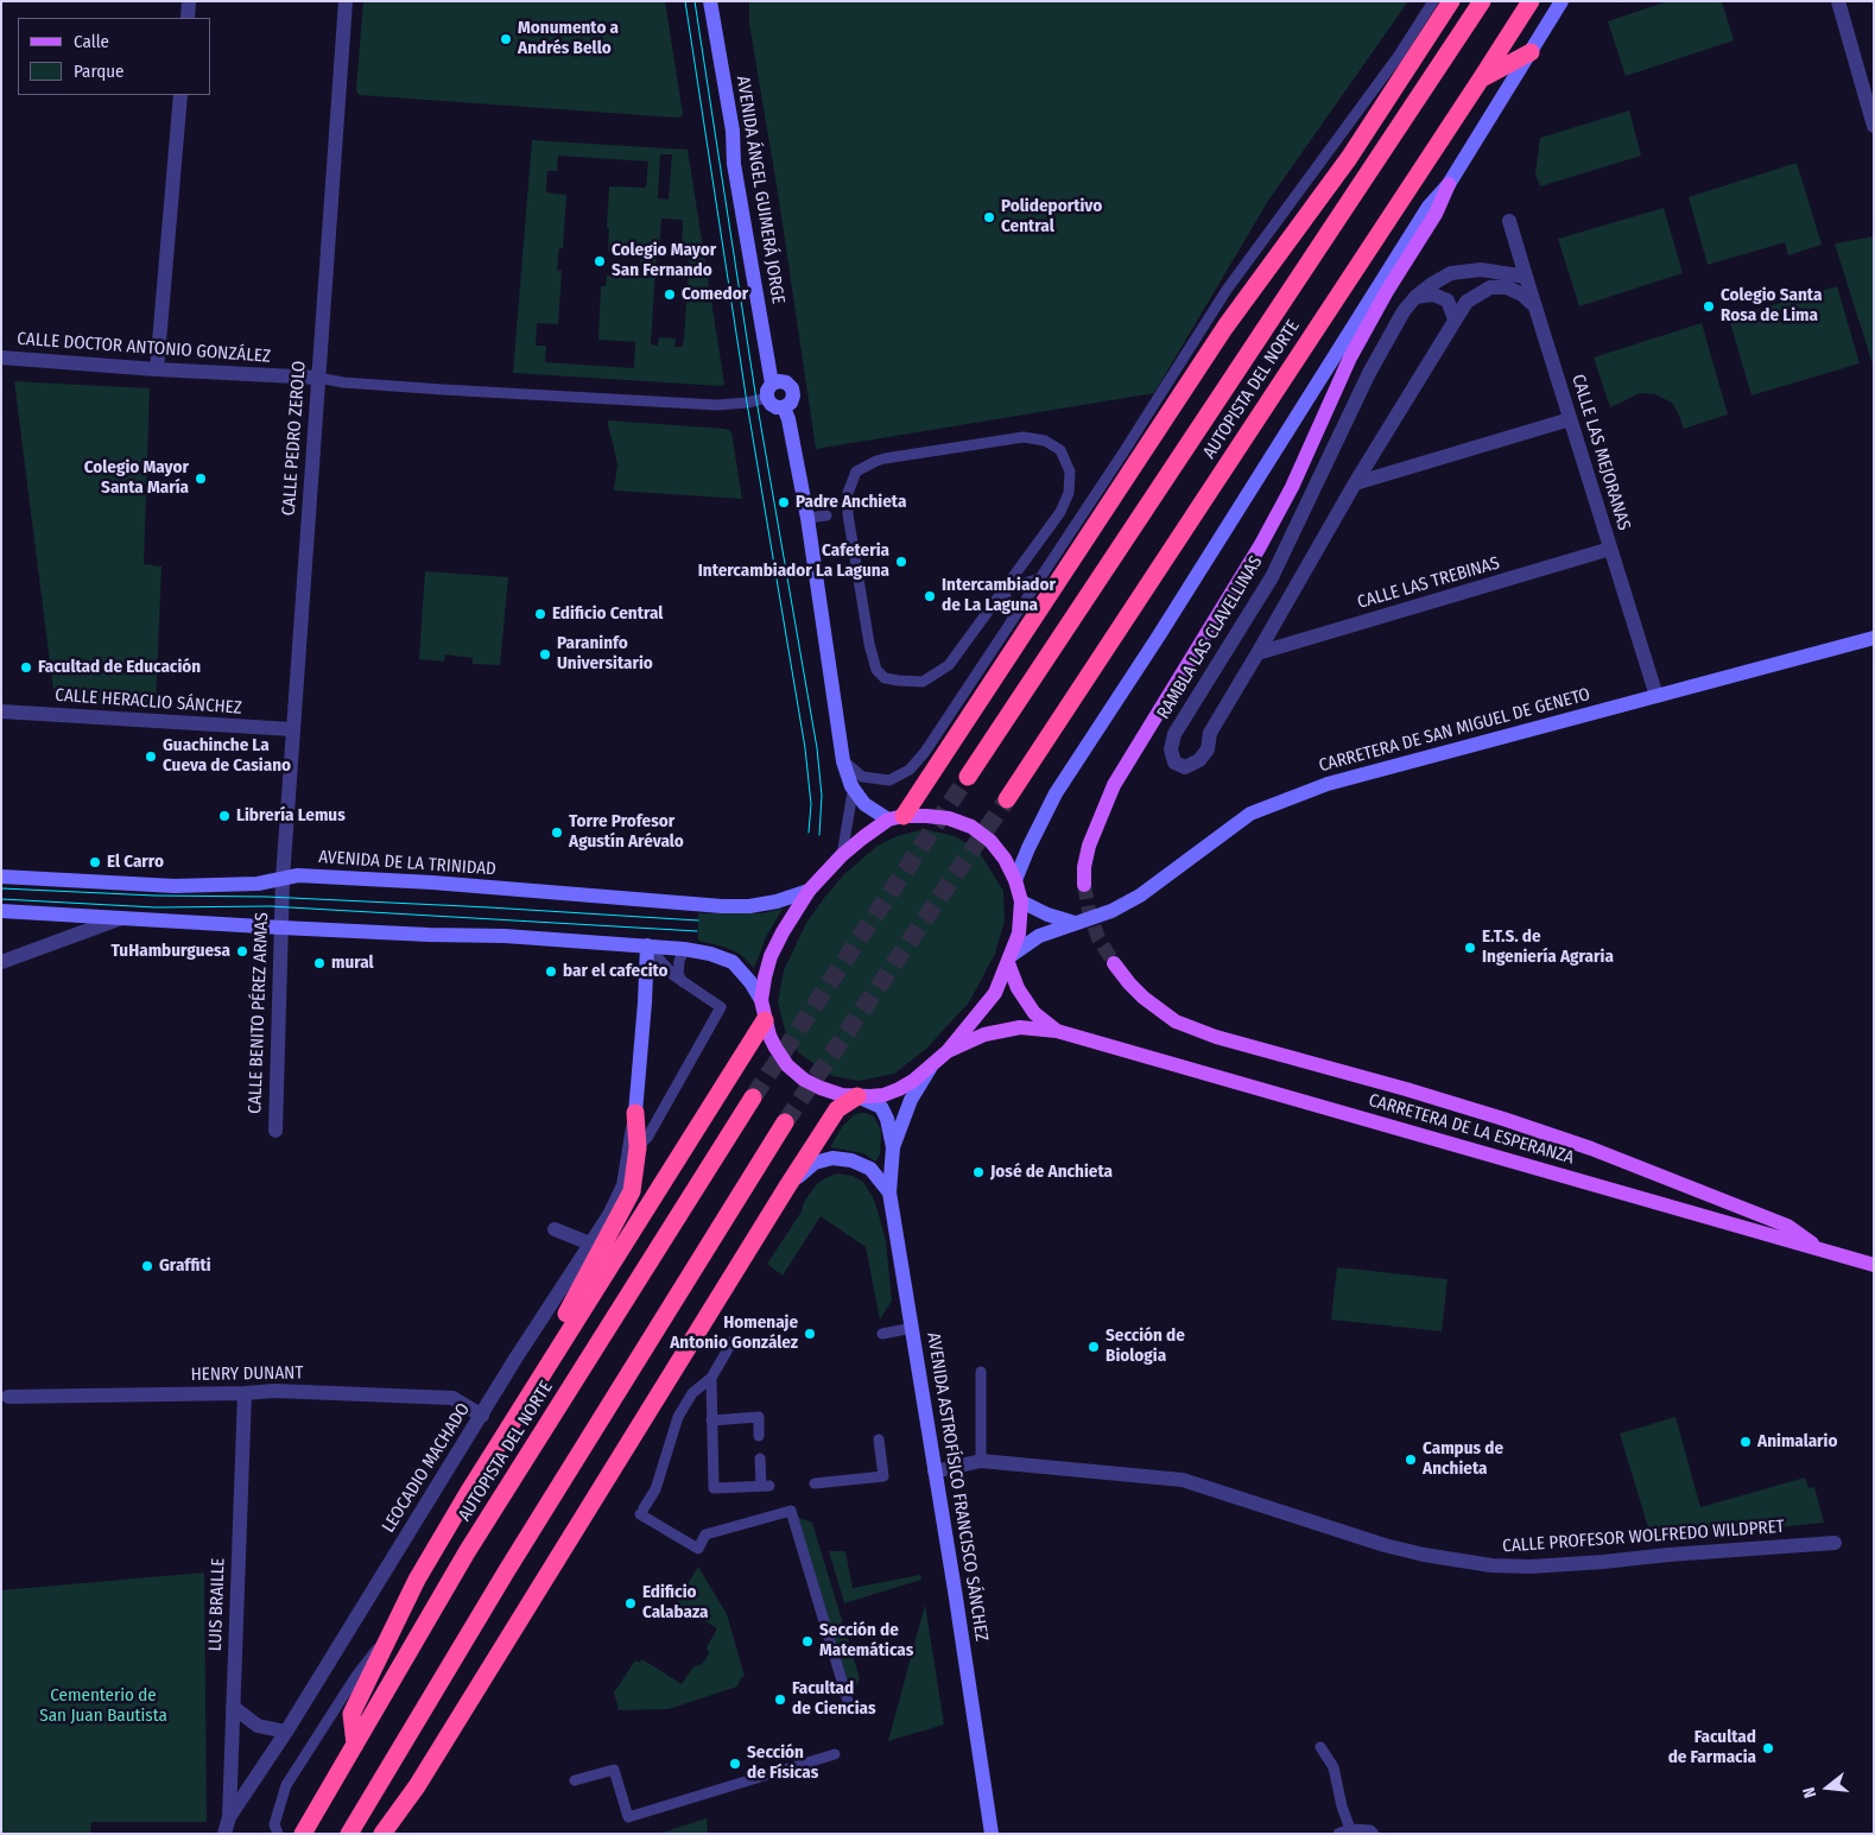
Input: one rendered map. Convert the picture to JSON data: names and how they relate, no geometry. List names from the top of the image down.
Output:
{
  "streets": {
    "highway": ["AUTOPISTA DEL NORTE"],
    "main road": [
      "AVENIDA ÁNGEL GUIMERÁ JORGE",
      "CARRETERA DE SAN MIGUEL DE GENETO",
      "AVENIDA DE LA TRINIDAD",
      "CARRETERA DE LA ESPERANZA",
      "AVENIDA ASTROFÍSICO FRANCISCO SÁNCHEZ"
    ],
    "street": [
      "CALLE DOCTOR ANTONIO GONZÁLEZ",
      "CALLE PEDRO ZEROLO",
      "CALLE LAS MEJORANAS",
      "CALLE LAS TREBINAS",
      "RAMBLA LAS CLAVELLINAS",
      "CALLE HERACLIO SÁNCHEZ",
      "CALLE BENITO PÉREZ ARMAS",
      "HENRY DUNANT",
      "LEOCADIO MACHADO",
      "CALLE PROFESOR WOLFREDO WILDPRET",
      "LUIS BRAILLE"
    ]
  },
  "crossings": [
    ["CALLE DOCTOR ANTONIO GONZÁLEZ", "CALLE PEDRO ZEROLO"],
    ["CALLE PEDRO ZEROLO", "CALLE HERACLIO SÁNCHEZ"],
    ["CALLE PEDRO ZEROLO", "AVENIDA DE LA TRINIDAD"],
    ["CALLE PEDRO ZEROLO", "CALLE BENITO PÉREZ ARMAS"],
    ["CALLE LAS MEJORANAS", "CALLE LAS TREBINAS"],
    ["CALLE LAS MEJORANAS", "RAMBLA LAS CLAVELLINAS"],
    ["CALLE LAS MEJORANAS", "CARRETERA DE SAN MIGUEL DE GENETO"],
    ["CALLE LAS TREBINAS", "RAMBLA LAS CLAVELLINAS"],
    ["CARRETERA DE SAN MIGUEL DE GENETO", "CARRETERA DE LA ESPERANZA"],
    ["AVENIDA DE LA TRINIDAD", "CALLE BENITO PÉREZ ARMAS"],
    ["HENRY DUNANT", "LEOCADIO MACHADO"],
    ["HENRY DUNANT", "LUIS BRAILLE"],
    ["LEOCADIO MACHADO", "LUIS BRAILLE"],
    ["AVENIDA ASTROFÍSICO FRANCISCO SÁNCHEZ", "CALLE PROFESOR WOLFREDO WILDPRET"]
  ],
  "parks": ["Cementerio de San Juan Bautista"],
  "places": [
    "Monumento a Andrés Bello",
    "Polideportivo Central",
    "Colegio Mayor San Fernando",
    "Comedor",
    "Colegio Santa Rosa de Lima",
    "Colegio Mayor Santa María",
    "Padre Anchieta",
    "Cafeteria Intercambiador La Laguna",
    "Intercambiador de La Laguna",
    "Edificio Central",
    "Paraninfo Universitario",
    "Facultad de Educación",
    "Guachinche La Cueva de Casiano",
    "Librería Lemus",
    "Torre Profesor Agustín Arévalo",
    "El Carro",
    "E.T.S. de Ingeniería Agraria",
    "TuHamburguesa",
    "mural",
    "bar el cafecito",
    "José de Anchieta",
    "Graffiti",
    "Homenaje Antonio González",
    "Sección de Biologia",
    "Animalario",
    "Campus de Anchieta",
    "Edificio Calabaza",
    "Sección de Matemáticas",
    "Facultad de Ciencias",
    "Facultad de Farmacia",
    "Sección de Físicas"
  ],
  "legend": ["Calle", "Parque"],
  "north": "left"
}
